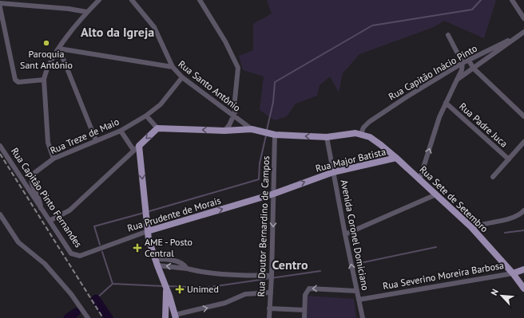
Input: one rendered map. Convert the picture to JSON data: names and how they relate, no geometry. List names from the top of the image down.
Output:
{
  "streets": {
    "main road": ["Rua Major Batista", "Rua Sete de Setembro", "Rua Prudente de Morais"],
    "street": [
      "Rua Capitão Inácio Pinto",
      "Rua Santo Antônio",
      "Rua Padre Juca",
      "Rua Treze de Maio",
      "Rua Capitão Pinto Fernandes",
      "Rua Doutor Bernardino de Campos",
      "Avenida Coronel Domiciano",
      "Rua Severino Moreira Barbosa"
    ]
  },
  "crossings": [
    ["Rua Capitão Inácio Pinto", "Rua Sete de Setembro"],
    ["Rua Santo Antônio", "Rua Treze de Maio"],
    ["Rua Treze de Maio", "Rua Capitão Pinto Fernandes"],
    ["Rua Major Batista", "Rua Sete de Setembro"],
    ["Rua Major Batista", "Rua Prudente de Morais"],
    ["Rua Major Batista", "Rua Doutor Bernardino de Campos"],
    ["Rua Major Batista", "Avenida Coronel Domiciano"],
    ["Rua Capitão Pinto Fernandes", "Rua Prudente de Morais"],
    ["Rua Sete de Setembro", "Rua Severino Moreira Barbosa"],
    ["Rua Prudente de Morais", "Rua Doutor Bernardino de Campos"],
    ["Avenida Coronel Domiciano", "Rua Severino Moreira Barbosa"]
  ],
  "one_way": ["Rua Prudente de Morais", "Rua Doutor Bernardino de Campos"],
  "districts": ["Alto da Igreja", "Centro"],
  "places": {
    "other": ["Paroquia Sant Antônio"],
    "health": ["AME - Posto Central", "Unimed"]
  },
  "north": "top left"
}
